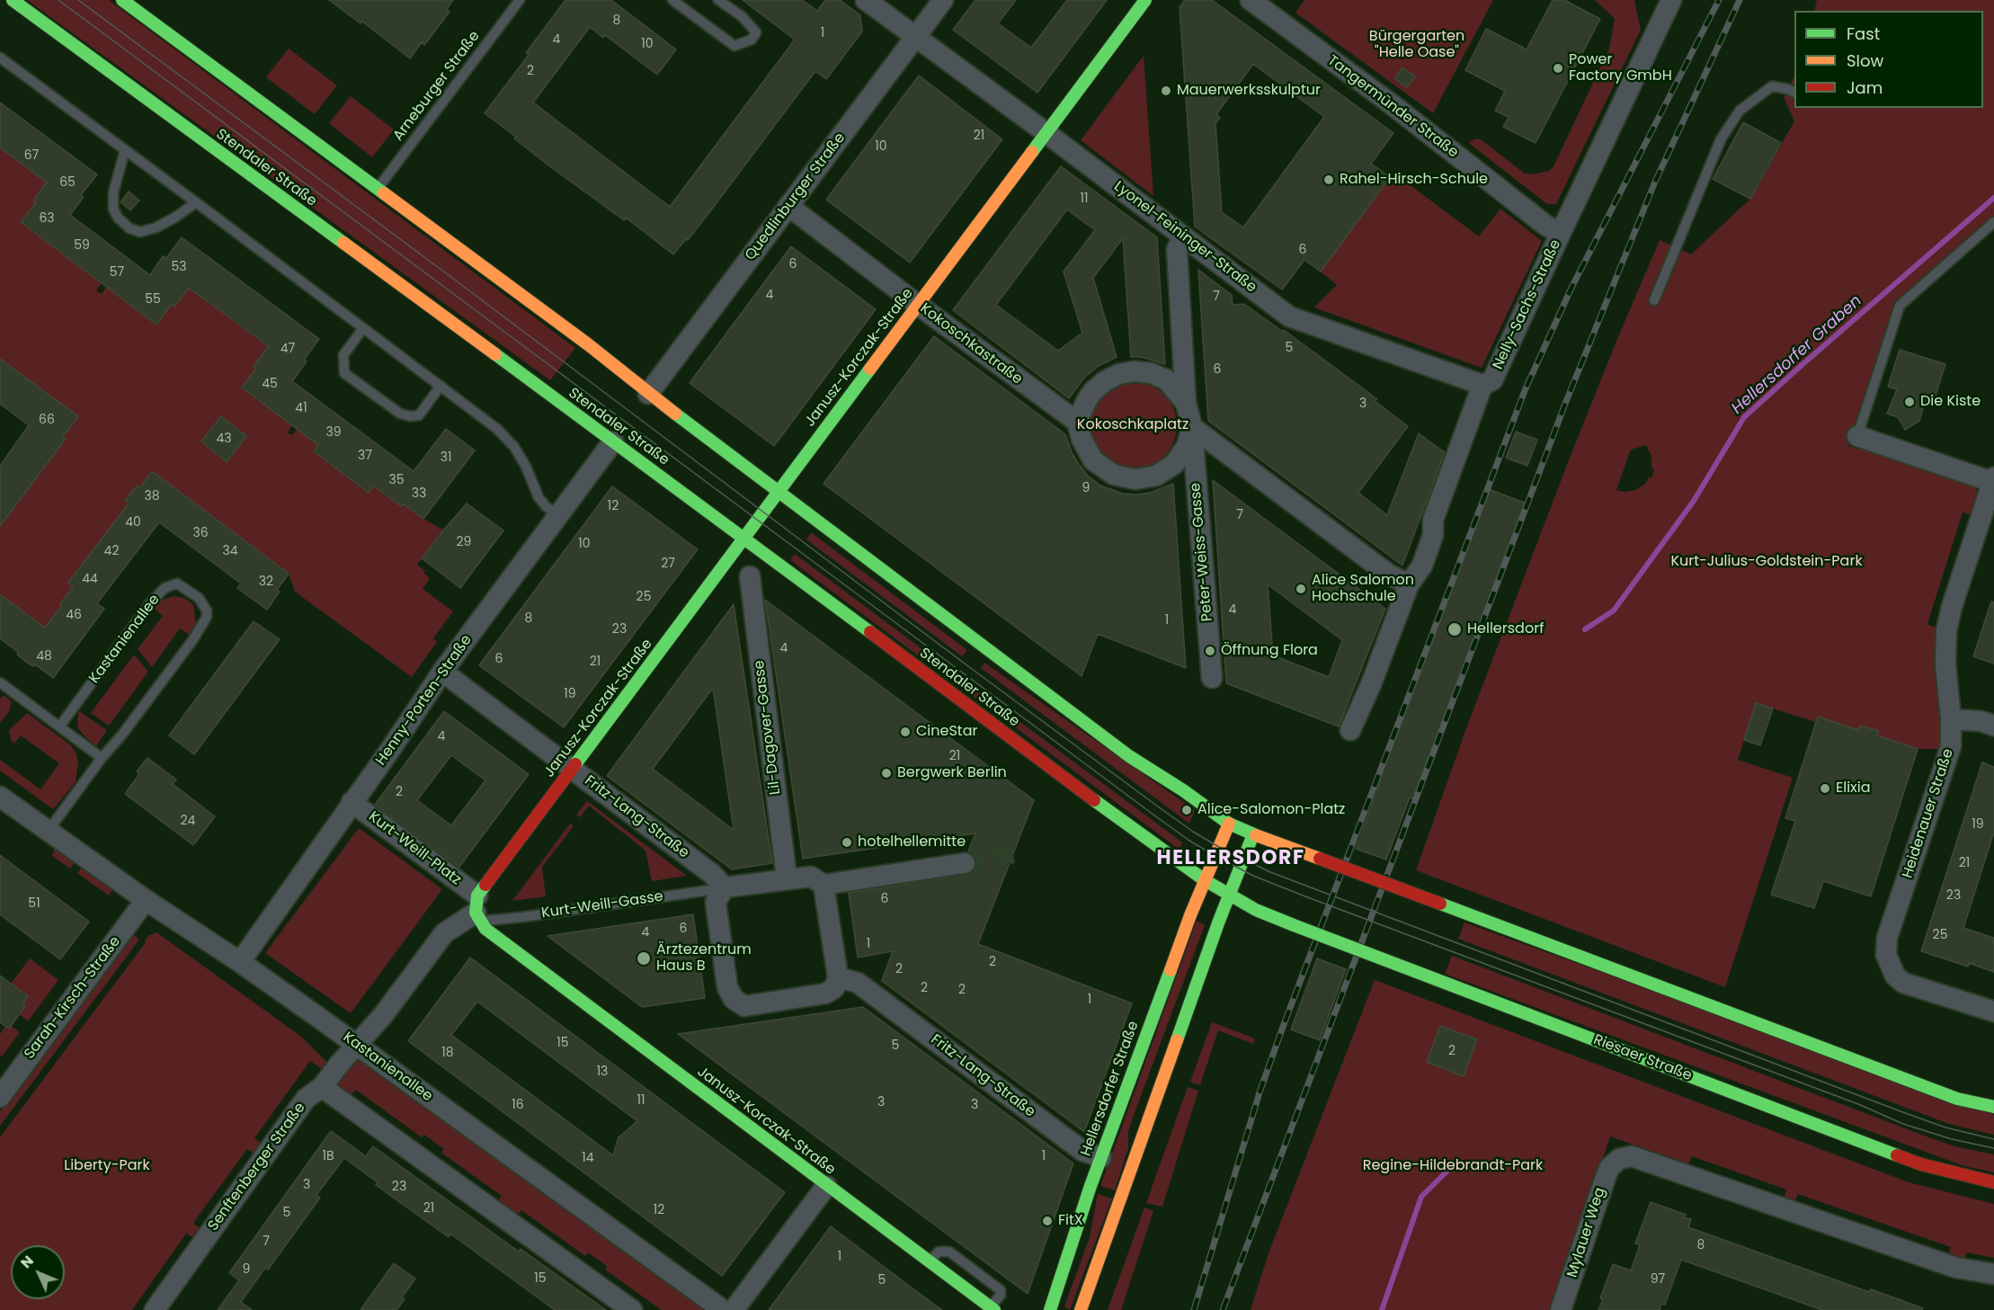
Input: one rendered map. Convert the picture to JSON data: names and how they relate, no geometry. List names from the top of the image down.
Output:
{
  "streets": {
    "main road": [
      "Stendaler Straße",
      "Janusz-Korczak-Straße",
      "Riesaer Straße",
      "Hellersdorfer Straße"
    ],
    "street": [
      "Tangermünder Straße",
      "Quedlinburger Straße",
      "Lyonel-Feininger-Straße",
      "Nelly-Sachs-Straße",
      "Kokoschkastraße",
      "Peter-Weiss-Gasse",
      "Kastanienallee",
      "Henny-Porten-Straße",
      "Lil-Dagover-Gasse",
      "Heidenauer Straße",
      "Fritz-Lang-Straße",
      "Kurt-Weill-Platz",
      "Sarah-Kirsch-Straße",
      "Senftenberger Straße",
      "Mylauer Weg"
    ],
    "lane": ["Arneburger Straße", "Kurt-Weill-Gasse"]
  },
  "crossings": [
    ["Tangermünder Straße", "Nelly-Sachs-Straße"],
    ["Stendaler Straße", "Janusz-Korczak-Straße"],
    ["Stendaler Straße", "Henny-Porten-Straße"],
    ["Stendaler Straße", "Hellersdorfer Straße"],
    ["Quedlinburger Straße", "Lyonel-Feininger-Straße"],
    ["Quedlinburger Straße", "Kokoschkastraße"],
    ["Lyonel-Feininger-Straße", "Nelly-Sachs-Straße"],
    ["Lyonel-Feininger-Straße", "Janusz-Korczak-Straße"],
    ["Kokoschkastraße", "Janusz-Korczak-Straße"],
    ["Kokoschkastraße", "Peter-Weiss-Gasse"],
    ["Janusz-Korczak-Straße", "Fritz-Lang-Straße"],
    ["Janusz-Korczak-Straße", "Kurt-Weill-Platz"],
    ["Janusz-Korczak-Straße", "Kurt-Weill-Gasse"],
    ["Janusz-Korczak-Straße", "Senftenberger Straße"],
    ["Kastanienallee", "Henny-Porten-Straße"],
    ["Kastanienallee", "Sarah-Kirsch-Straße"],
    ["Kastanienallee", "Senftenberger Straße"],
    ["Henny-Porten-Straße", "Fritz-Lang-Straße"],
    ["Henny-Porten-Straße", "Kurt-Weill-Platz"],
    ["Lil-Dagover-Gasse", "Fritz-Lang-Straße"],
    ["Lil-Dagover-Gasse", "Kurt-Weill-Gasse"],
    ["Fritz-Lang-Straße", "Kurt-Weill-Gasse"],
    ["Fritz-Lang-Straße", "Hellersdorfer Straße"],
    ["Kurt-Weill-Platz", "Kurt-Weill-Gasse"],
    ["Kurt-Weill-Platz", "Senftenberger Straße"],
    ["Kurt-Weill-Gasse", "Senftenberger Straße"]
  ],
  "districts": ["HELLERSDORF"],
  "water": ["Hellersdorfer Graben"],
  "parks": [
    "Bürgergarten \"Helle Oase\"",
    "Kokoschkaplatz",
    "Kurt-Julius-Goldstein-Park",
    "Liberty-Park",
    "Regine-Hildebrandt-Park"
  ],
  "places": [
    "Power Factory GmbH",
    "Mauerwerksskulptur",
    "Rahel-Hirsch-Schule",
    "Die Kiste",
    "Alice Salomon Hochschule",
    "Hellersdorf",
    "Öffnung Flora",
    "CineStar",
    "Bergwerk Berlin",
    "Elixia",
    "Alice-Salomon-Platz",
    "hotelhellemitte",
    "Ärztezentrum Haus B",
    "FitX"
  ],
  "house_numbers": [
    "8",
    "1",
    "4",
    "10",
    "2",
    "21",
    "10",
    "67",
    "65",
    "11",
    "63",
    "59",
    "6",
    "6",
    "53",
    "57",
    "4",
    "7",
    "55",
    "5",
    "47",
    "6",
    "45",
    "3",
    "41",
    "66",
    "39",
    "43",
    "37",
    "31",
    "35",
    "9",
    "33",
    "38",
    "12",
    "7",
    "40",
    "36",
    "29",
    "10",
    "42",
    "34",
    "27",
    "44",
    "32",
    "25",
    "4",
    "46",
    "8",
    "1",
    "23",
    "4",
    "48",
    "6",
    "21",
    "19",
    "4",
    "21",
    "2",
    "24",
    "19",
    "21",
    "23",
    "6",
    "51",
    "6",
    "4",
    "25",
    "1",
    "2",
    "2",
    "2",
    "2",
    "1",
    "15",
    "5",
    "2",
    "18",
    "13",
    "11",
    "3",
    "16",
    "3",
    "1B",
    "1",
    "14",
    "3",
    "23",
    "21",
    "12",
    "5",
    "7",
    "8",
    "1",
    "9",
    "15",
    "97",
    "5"
  ],
  "legend": ["Fast", "Slow", "Jam"],
  "north": "top left"
}
